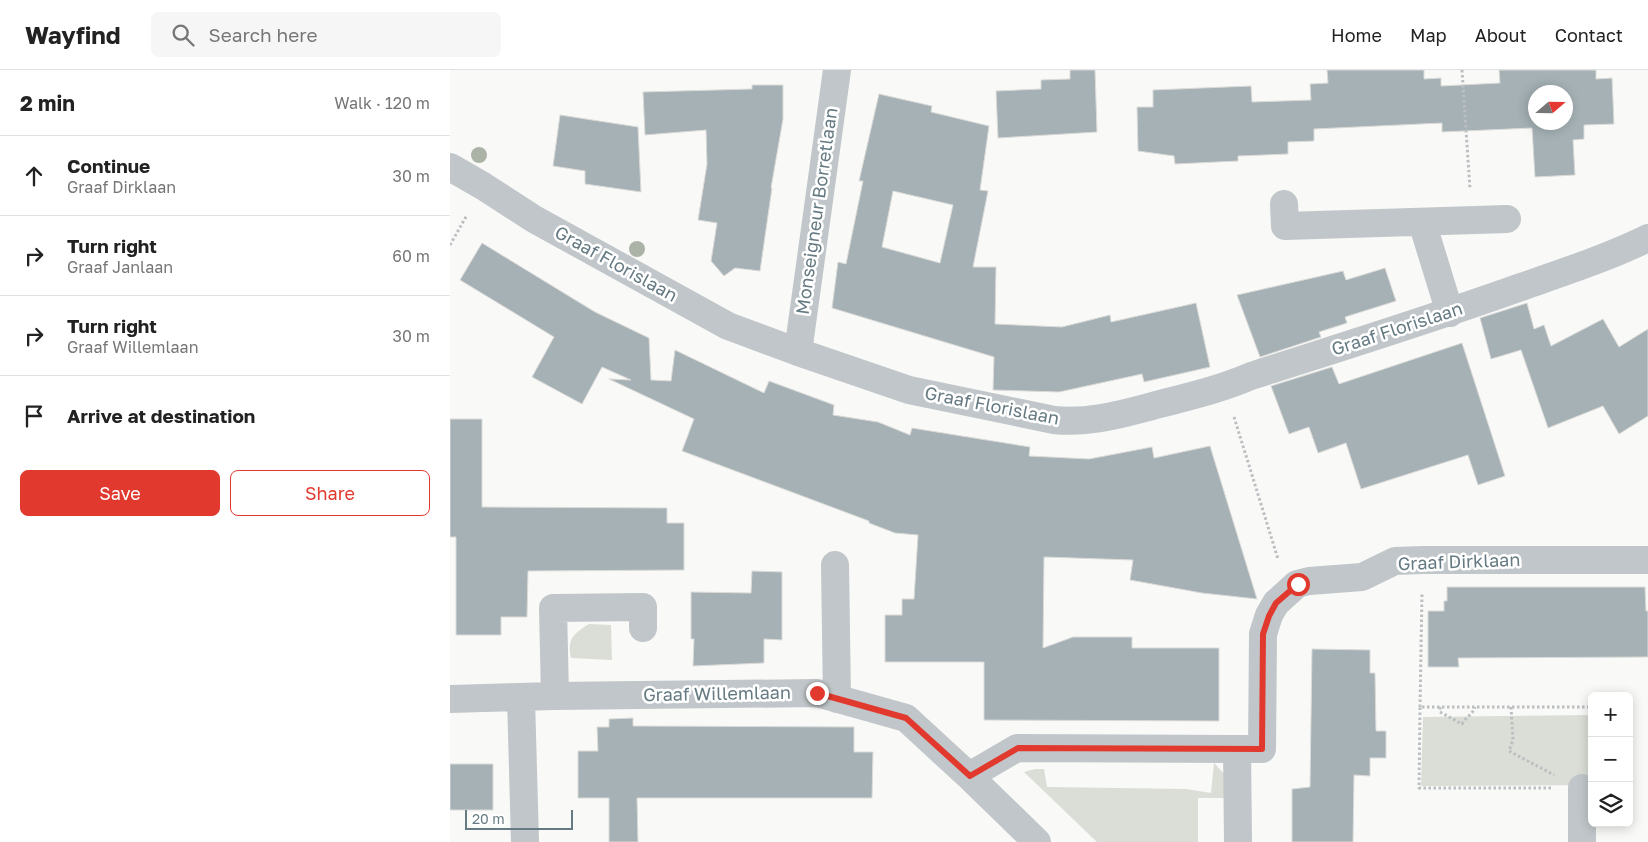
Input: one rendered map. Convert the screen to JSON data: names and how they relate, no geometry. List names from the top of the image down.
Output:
{
  "streets": {
    "street": [
      "Monseigneur Borretlaan",
      "Graaf Florislaan",
      "Graaf Dirklaan",
      "Graaf Willemlaan"
    ]
  },
  "crossings": [
    ["Monseigneur Borretlaan", "Graaf Florislaan"]
  ],
  "scale_bar": "20 m",
  "north": "right",
  "page": {
    "header": "Wayfind",
    "search": "Search here",
    "nav": [
      "Home",
      "Map",
      "About",
      "Contact"
    ],
    "heading": ["2 min", "Walk · 120 m"],
    "list": [
      ["Continue", "Graaf Dirklaan", "30 m"],
      ["Turn right", "Graaf Janlaan", "60 m"],
      ["Turn right", "Graaf Willemlaan", "30 m"],
      "Arrive at destination"
    ],
    "buttons": ["Save", "Share"],
    "map_buttons": ["+", "−"],
    "scale": "20 m"
  }
}
